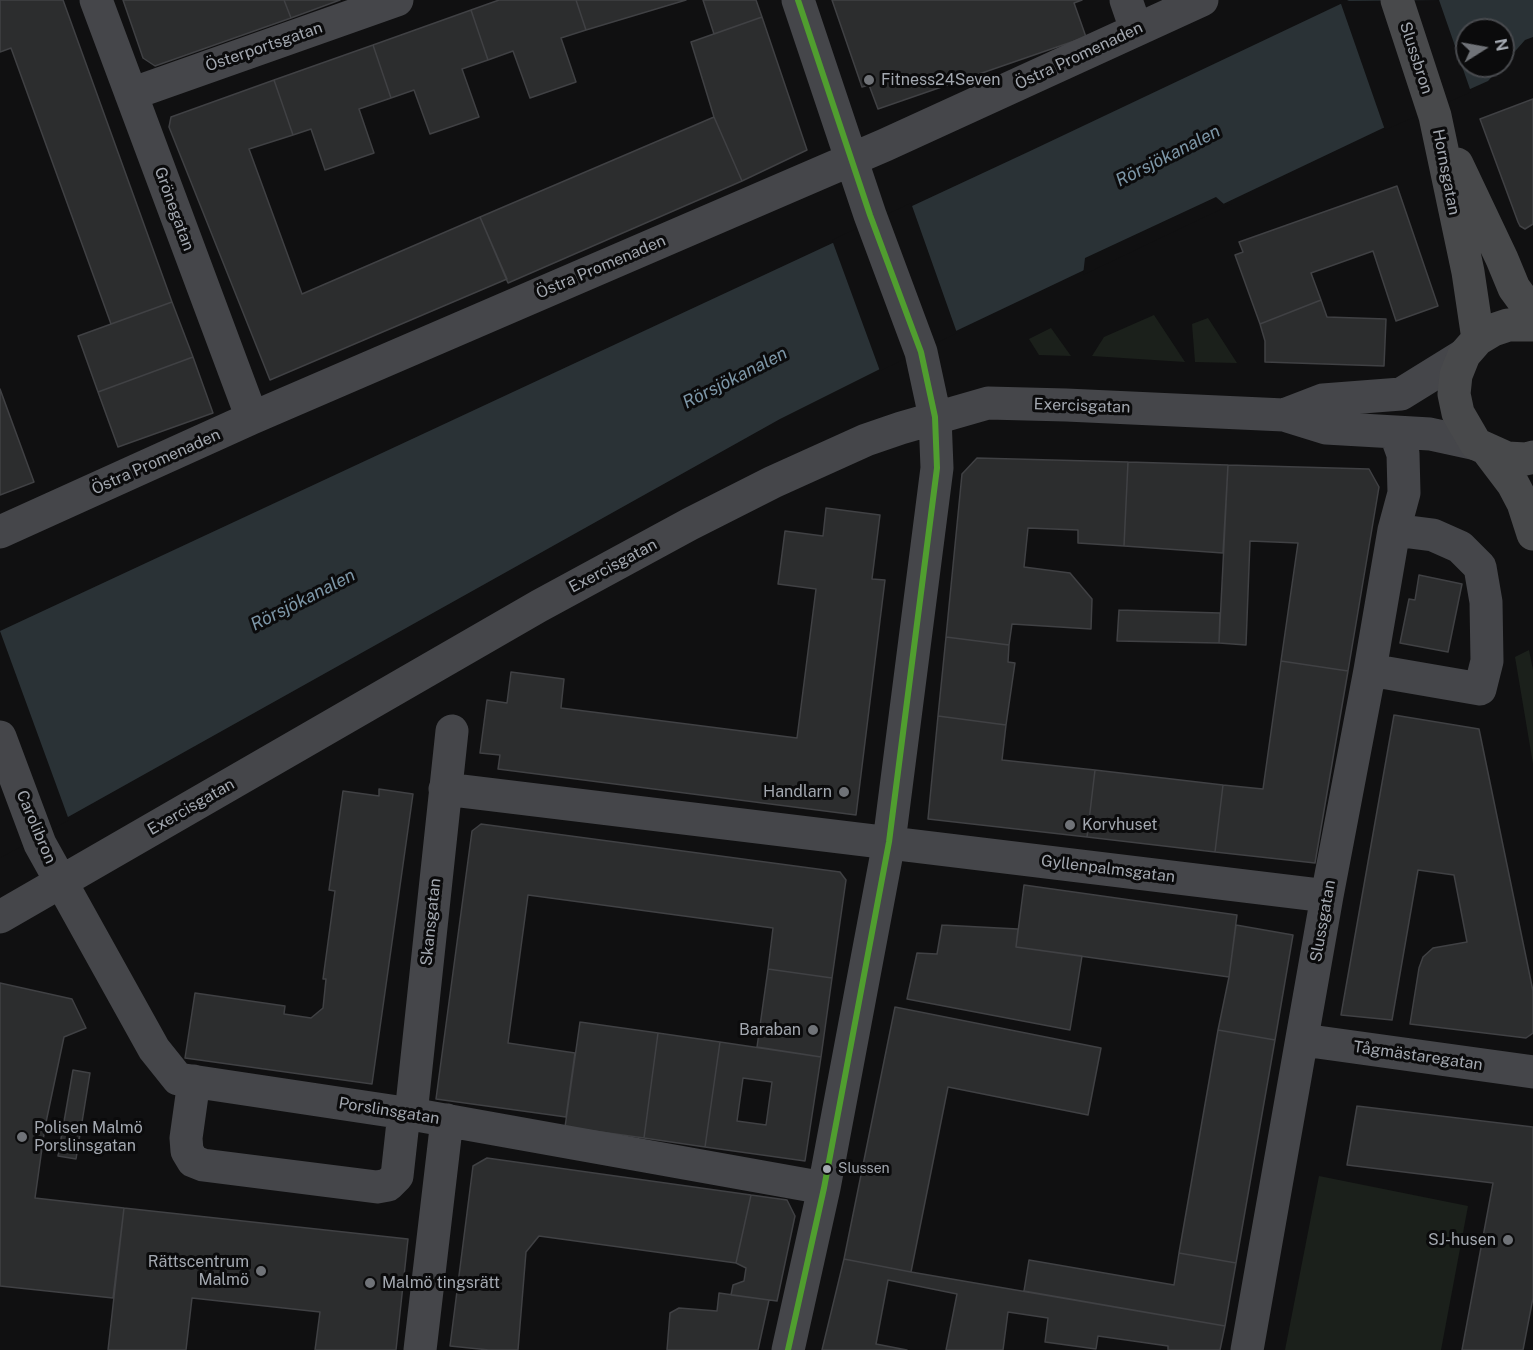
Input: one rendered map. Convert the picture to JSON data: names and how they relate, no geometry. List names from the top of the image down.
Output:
{
  "streets": {
    "main road": ["Slussbron", "Hornsgatan"],
    "street": [
      "Österportsgatan",
      "Östra Promenaden",
      "Grönegatan",
      "Exercisgatan",
      "Carolibron",
      "Gyllenpalmsgatan",
      "Slussgatan",
      "Skansgatan",
      "Tågmästaregatan",
      "Porslinsgatan"
    ]
  },
  "crossings": [
    ["Österportsgatan", "Grönegatan"],
    ["Östra Promenaden", "Grönegatan"],
    ["Slussbron", "Hornsgatan"],
    ["Hornsgatan", "Exercisgatan"],
    ["Exercisgatan", "Carolibron"],
    ["Exercisgatan", "Slussgatan"],
    ["Exercisgatan", "Porslinsgatan"],
    ["Carolibron", "Porslinsgatan"],
    ["Gyllenpalmsgatan", "Slussgatan"],
    ["Gyllenpalmsgatan", "Skansgatan"],
    ["Slussgatan", "Tågmästaregatan"],
    ["Skansgatan", "Porslinsgatan"]
  ],
  "water": ["Rörsjökanalen"],
  "places": [
    "Fitness24Seven",
    "Handlarn",
    "Korvhuset",
    "Baraban",
    "Polisen Malmö Porslinsgatan",
    "Slussen",
    "SJ-husen",
    "Rättscentrum Malmö",
    "Malmö tingsrätt"
  ],
  "north": "right"
}
